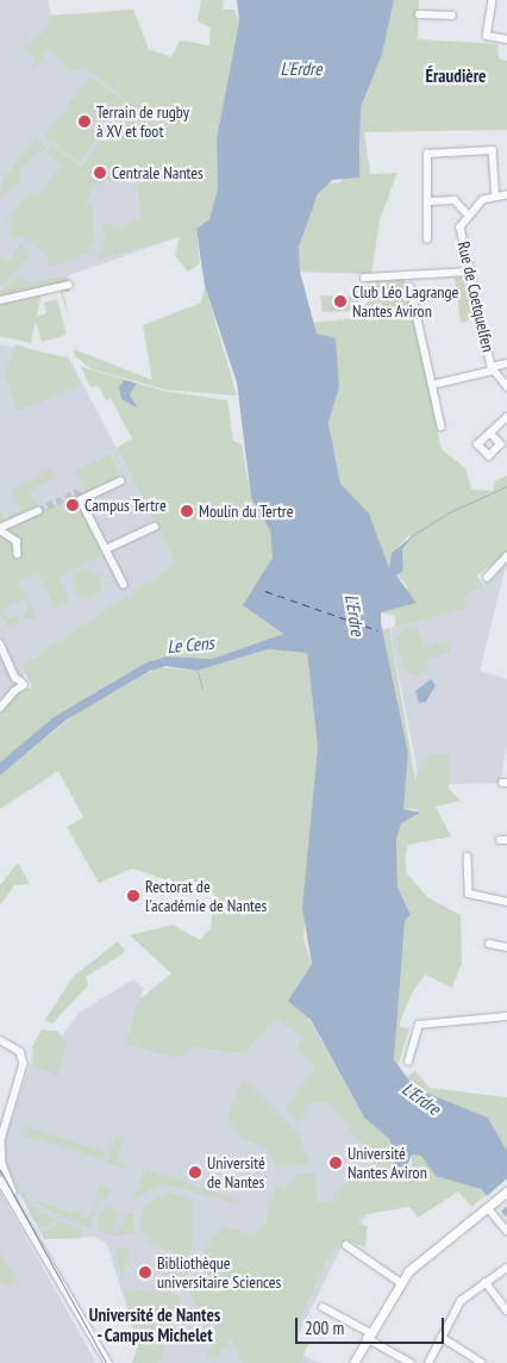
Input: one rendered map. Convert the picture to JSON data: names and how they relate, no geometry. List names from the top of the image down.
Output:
{
  "streets": {
    "street": ["Rue de Coetquelfen"]
  },
  "districts": ["Éraudière", "Université de Nantes - Campus Michelet"],
  "water": ["L'Erdre", "Le Cens"],
  "places": [
    "Terrain de rugby à XV et foot",
    "Centrale Nantes",
    "Club Léo Lagrange Nantes Aviron",
    "Campus Tertre",
    "Moulin du Tertre",
    "Rectorat de l'académie de Nantes",
    "Université Nantes Aviron",
    "Université de Nantes",
    "Bibliothèque universitaire Sciences"
  ],
  "scale_bar": "200 m"
}
